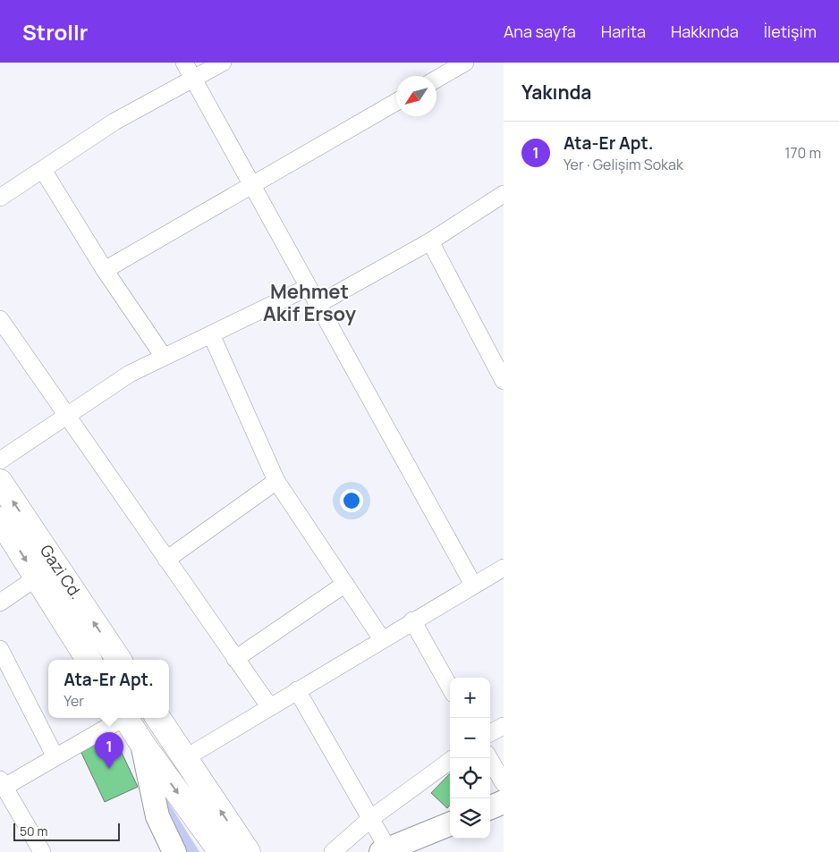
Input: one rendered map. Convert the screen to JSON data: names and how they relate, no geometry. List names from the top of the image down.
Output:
{
  "streets": {
    "main road": ["Gazi Cd."]
  },
  "districts": ["Mehmet Akif Ersoy"],
  "scale_bar": "50 m",
  "north": "bottom left",
  "page": {
    "header": "Strollr",
    "nav": [
      "Ana sayfa",
      "Harita",
      "Hakkında",
      "İletişim"
    ],
    "heading": "Yakında",
    "list": [
      {
        "mark": "1",
        "name": "Ata-Er Apt.",
        "note": "Yer · Gelişim Sokak",
        "value": "170 m"
      }
    ],
    "popup": ["Ata-Er Apt.", "Yer"],
    "map_buttons": ["+", "−"],
    "pins": "1",
    "scale": "50 m"
  }
}
